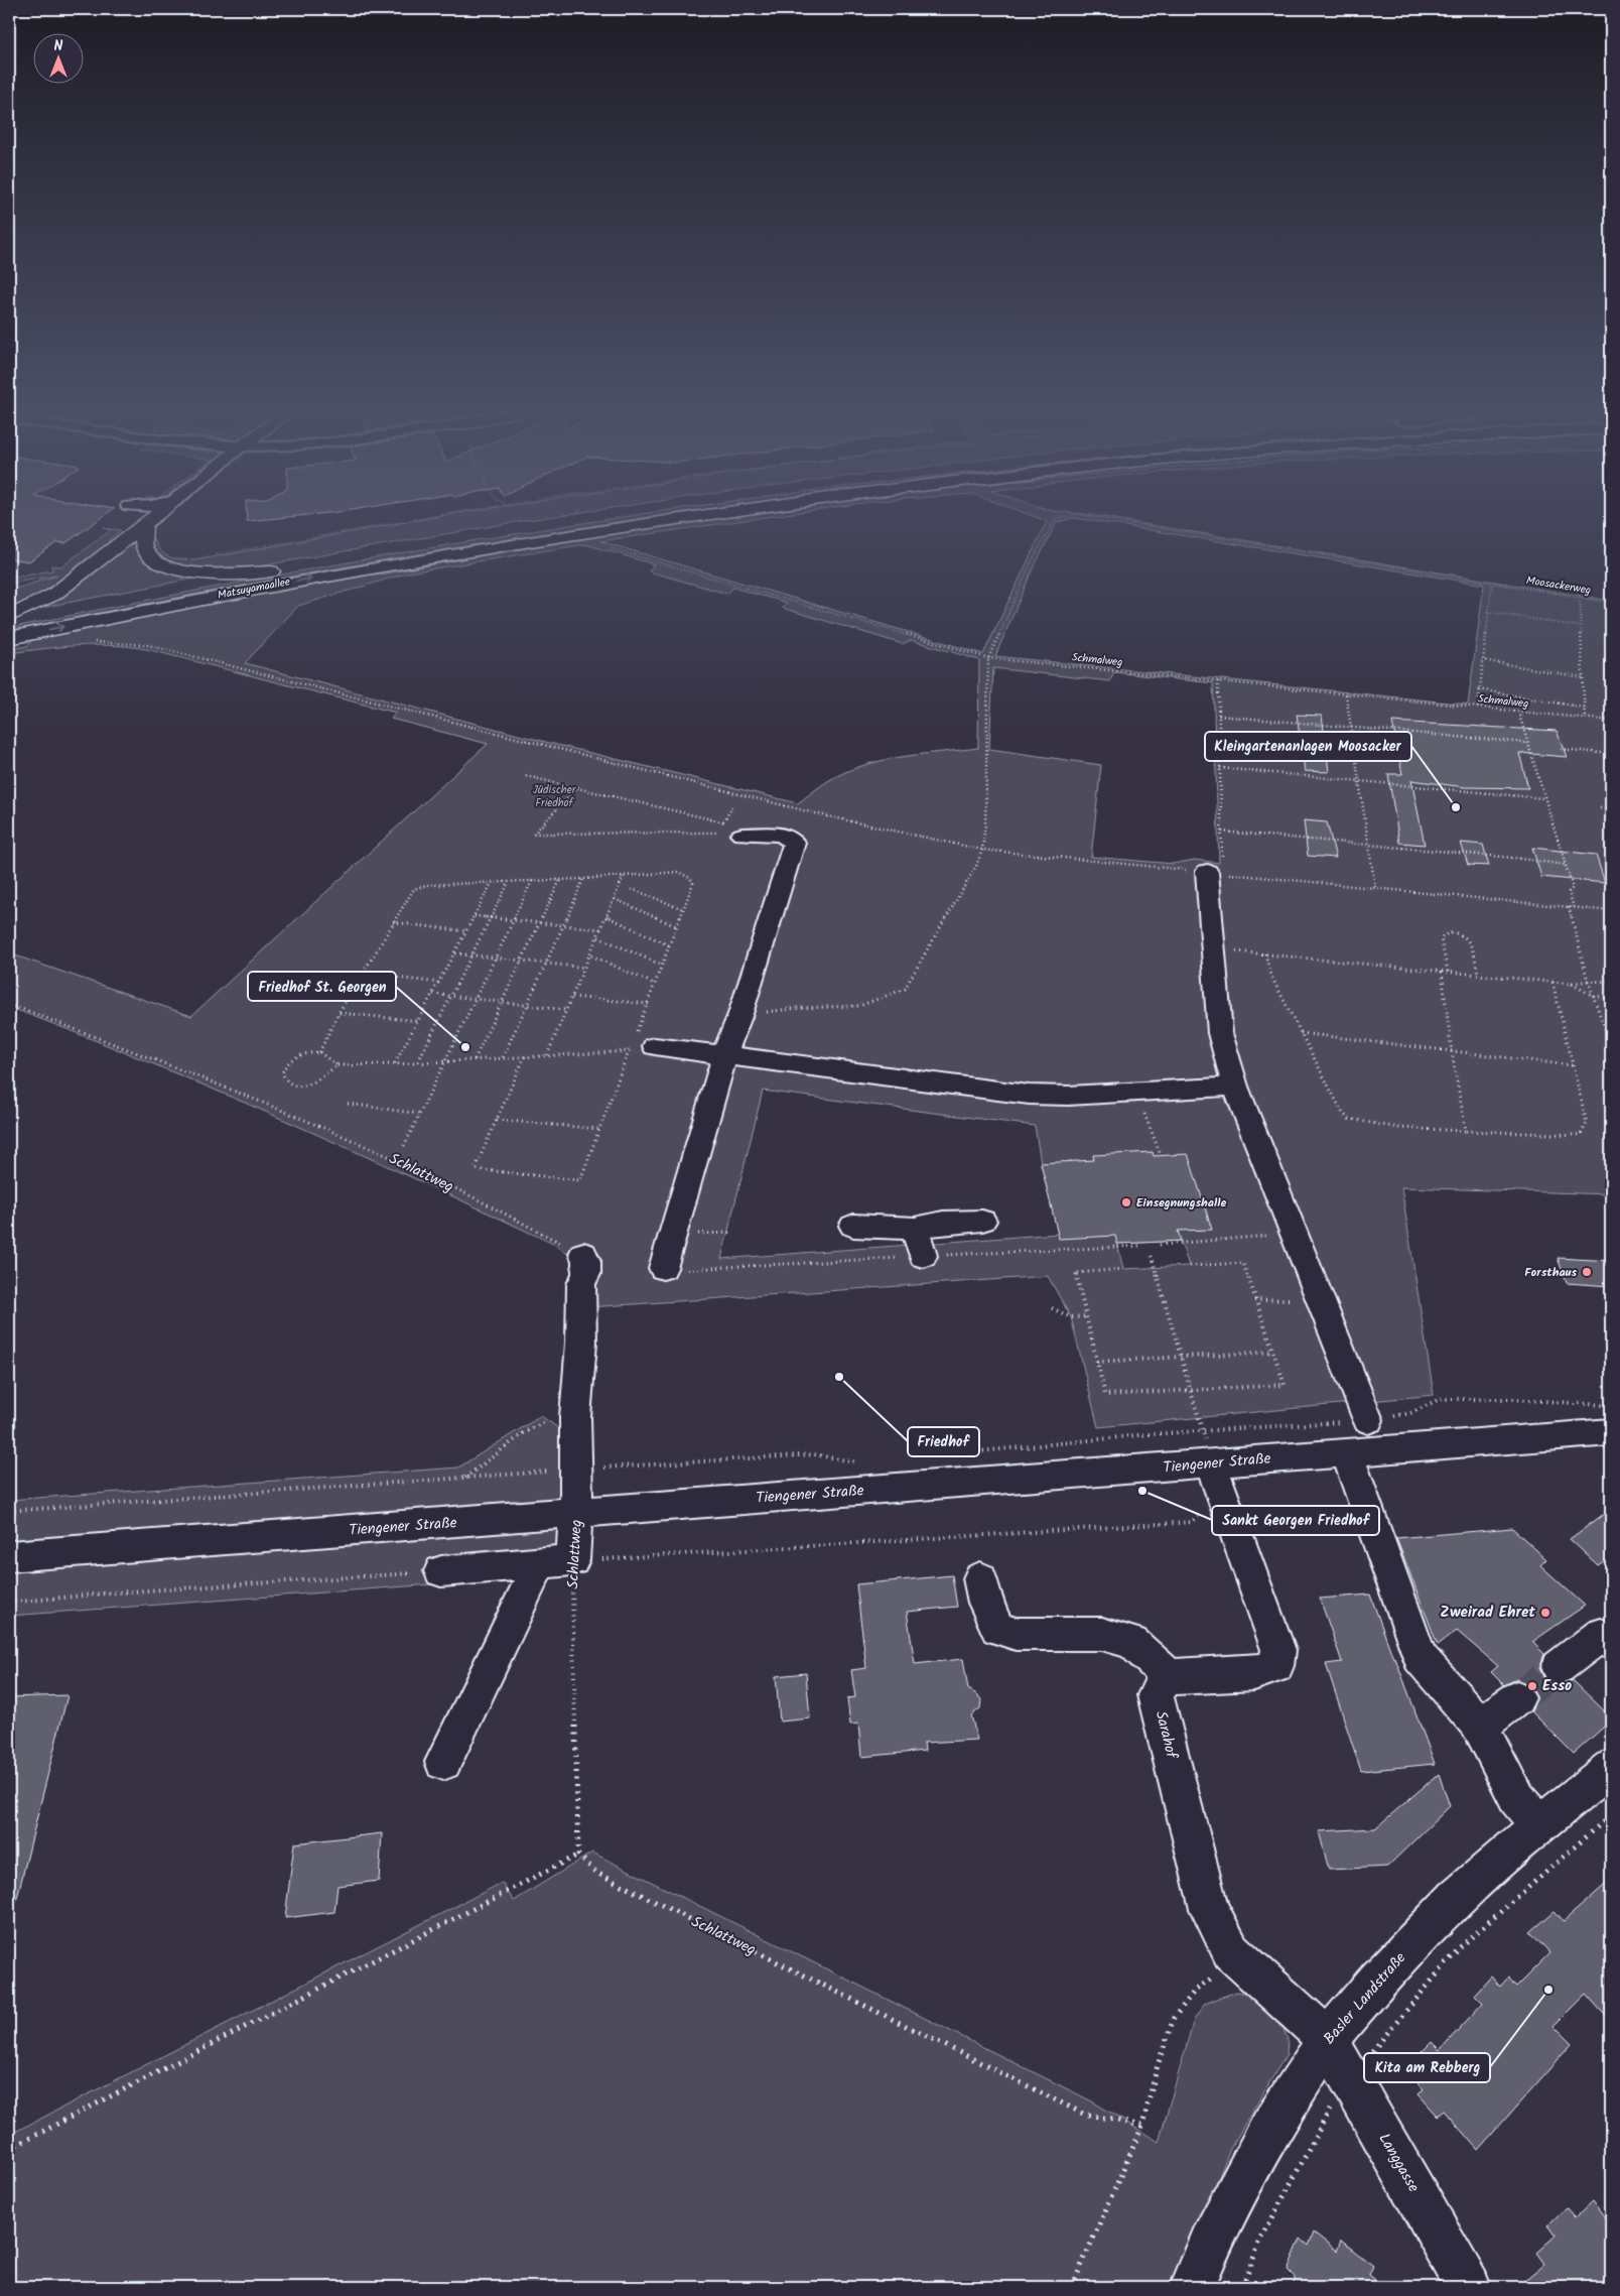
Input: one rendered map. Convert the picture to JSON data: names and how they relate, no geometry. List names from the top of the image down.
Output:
{
  "streets": {
    "highway": ["Matsuyamaallee"],
    "street": [
      "Schlattweg",
      "Tiengener Straße",
      "Sarahof",
      "Basler Landstraße",
      "Langgasse"
    ],
    "path": ["Moosackerweg", "Schmalweg"]
  },
  "crossings": [
    ["Moosackerweg", "Schmalweg"],
    ["Schlattweg", "Tiengener Straße"],
    ["Sarahof", "Basler Landstraße"],
    ["Sarahof", "Langgasse"],
    ["Basler Landstraße", "Langgasse"]
  ],
  "parks": ["Jüdischer Friedhof"],
  "places": [
    "Kleingartenanlagen Moosacker",
    "Friedhof St. Georgen",
    "Einsegnungshalle",
    "Forsthaus",
    "Friedhof",
    "Sankt Georgen Friedhof",
    "Zweirad Ehret",
    "Esso",
    "Kita am Rebberg"
  ],
  "north": "top"
}
